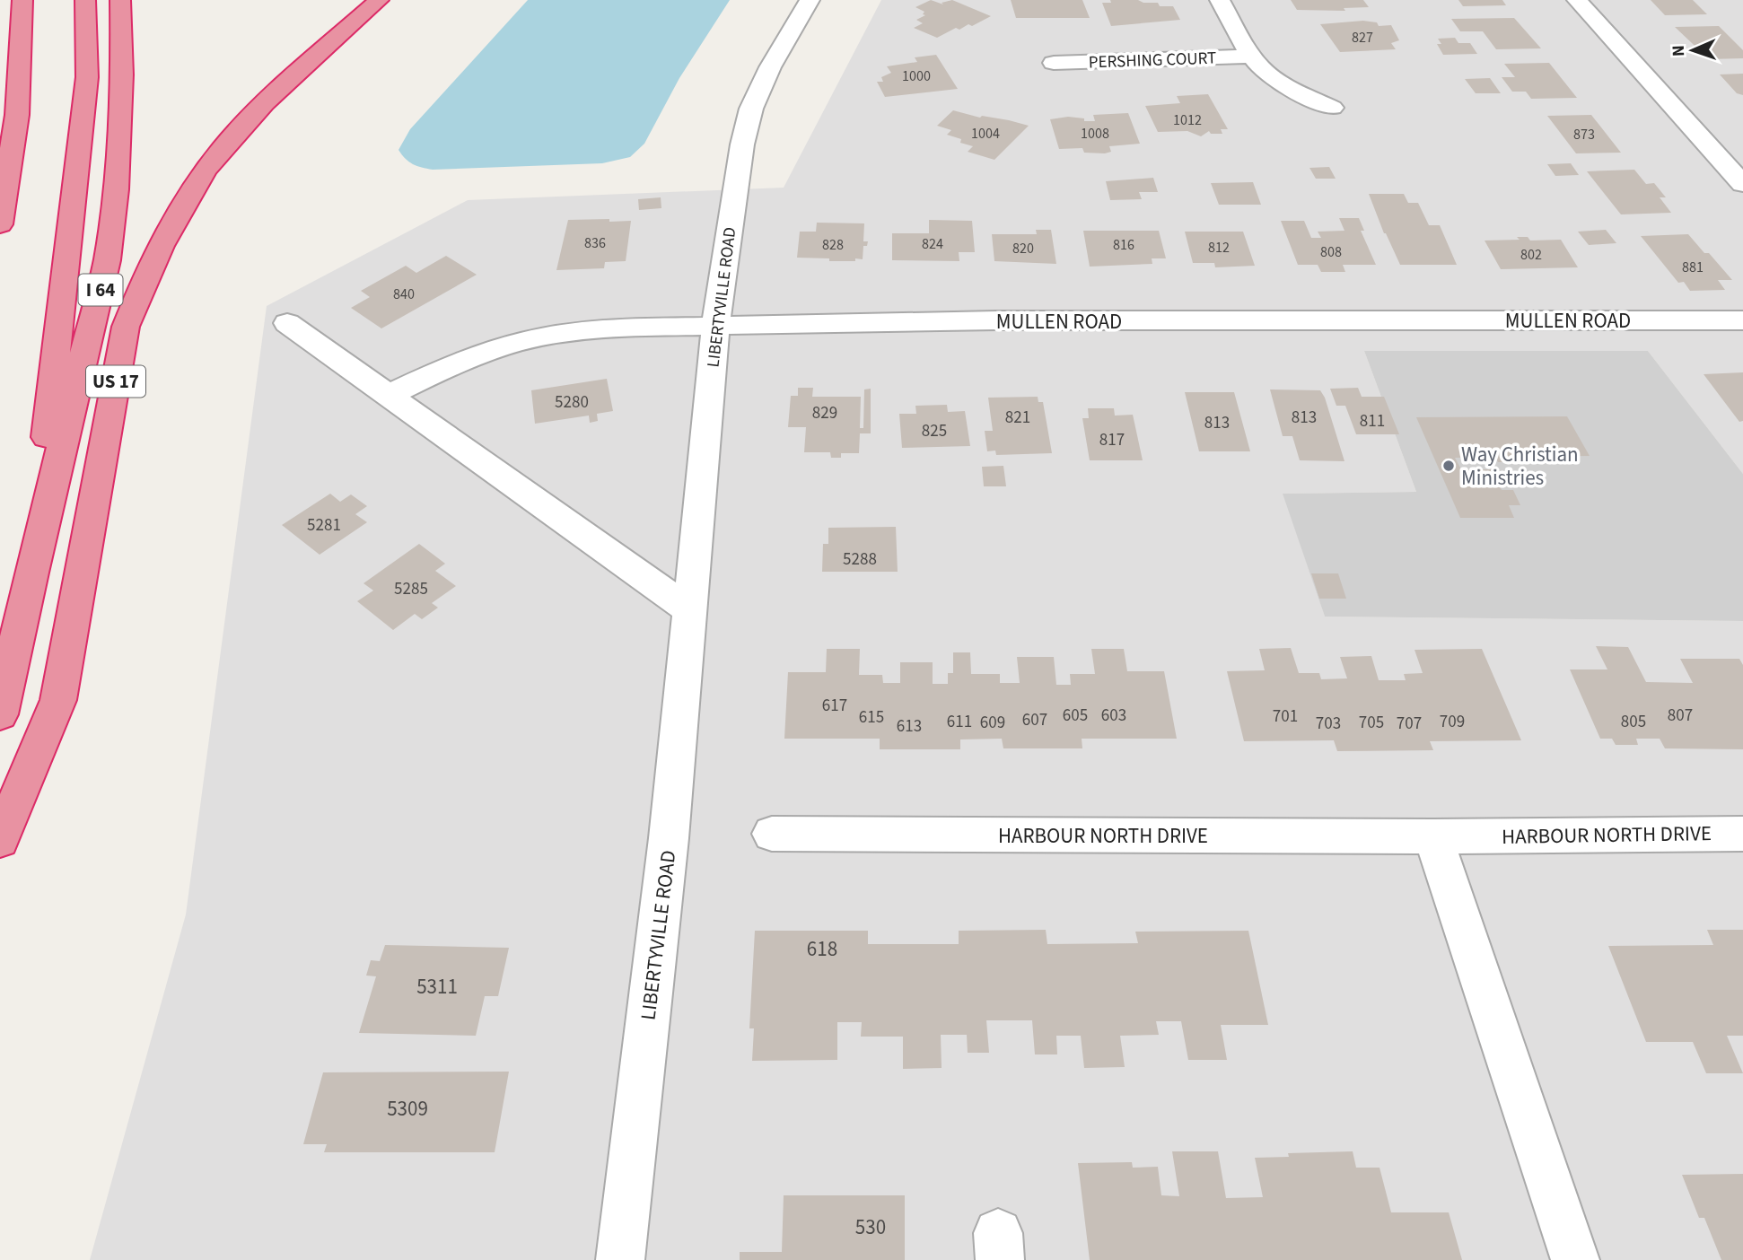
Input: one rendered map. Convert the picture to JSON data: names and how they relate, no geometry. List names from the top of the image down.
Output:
{
  "streets": {
    "highway": ["I 64", "US 17"],
    "street": [
      "PERSHING COURT",
      "LIBERTYVILLE ROAD",
      "MULLEN ROAD",
      "HARBOUR NORTH DRIVE"
    ]
  },
  "crossings": [
    ["LIBERTYVILLE ROAD", "MULLEN ROAD"]
  ],
  "places": ["Way Christian Ministries"],
  "house_numbers": [
    "827",
    "1000",
    "1012",
    "1004",
    "1008",
    "873",
    "836",
    "824",
    "828",
    "816",
    "812",
    "820",
    "808",
    "802",
    "881",
    "840",
    "5280",
    "829",
    "821",
    "813",
    "811",
    "813",
    "825",
    "817",
    "5281",
    "5288",
    "5285",
    "617",
    "605",
    "603",
    "807",
    "701",
    "615",
    "607",
    "611",
    "709",
    "805",
    "609",
    "705",
    "703",
    "707",
    "613",
    "618",
    "5311",
    "5309",
    "530"
  ],
  "north": "left"
}
